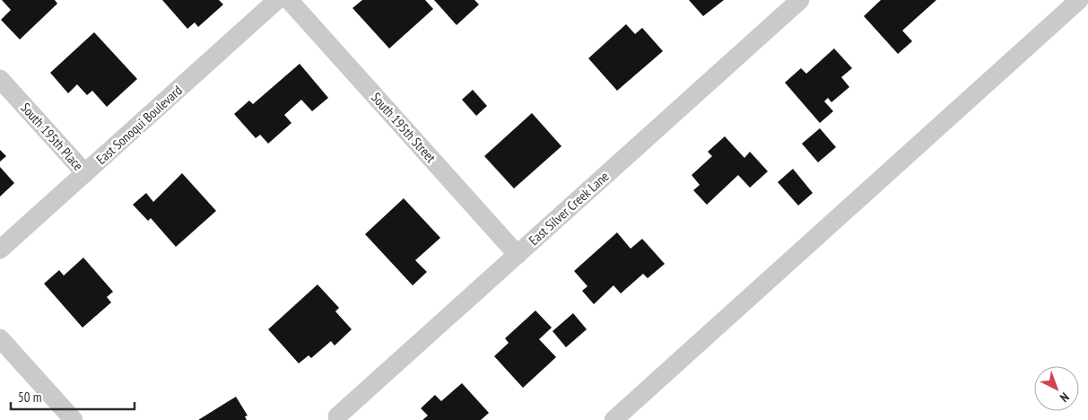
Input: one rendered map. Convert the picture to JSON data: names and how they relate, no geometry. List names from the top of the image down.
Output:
{
  "streets": {
    "street": [
      "East Sonoqui Boulevard",
      "South 195th Street",
      "South 195th Place",
      "East Silver Creek Lane"
    ]
  },
  "crossings": [
    ["East Sonoqui Boulevard", "South 195th Place"],
    ["South 195th Street", "East Silver Creek Lane"]
  ],
  "scale_bar": "50 m",
  "north": "bottom right"
}
